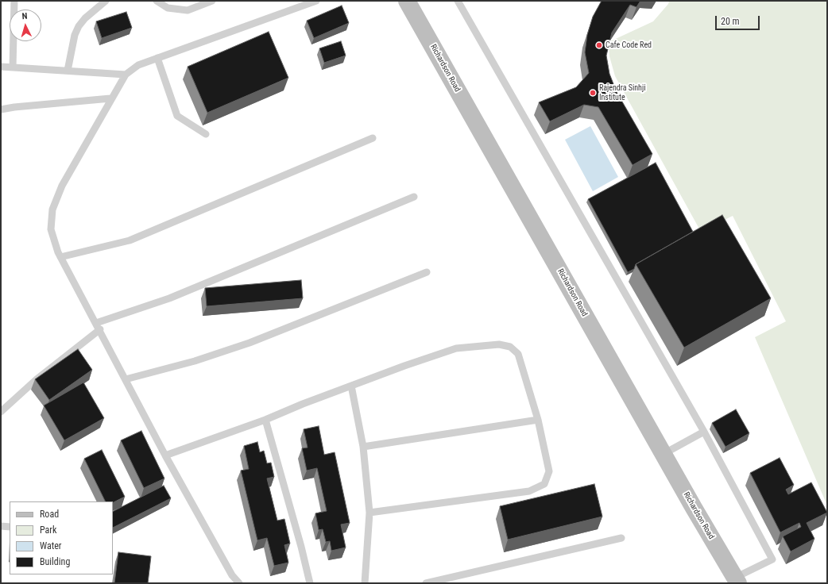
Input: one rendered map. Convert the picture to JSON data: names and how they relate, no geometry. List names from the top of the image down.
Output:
{
  "streets": {
    "street": ["Richardson Road"]
  },
  "places": ["Cafe Code Red", "Rajendra Sinhji Institute"],
  "legend": [
    "Road",
    "Park",
    "Water",
    "Building"
  ],
  "scale_bar": "20 m",
  "north": "top"
}
